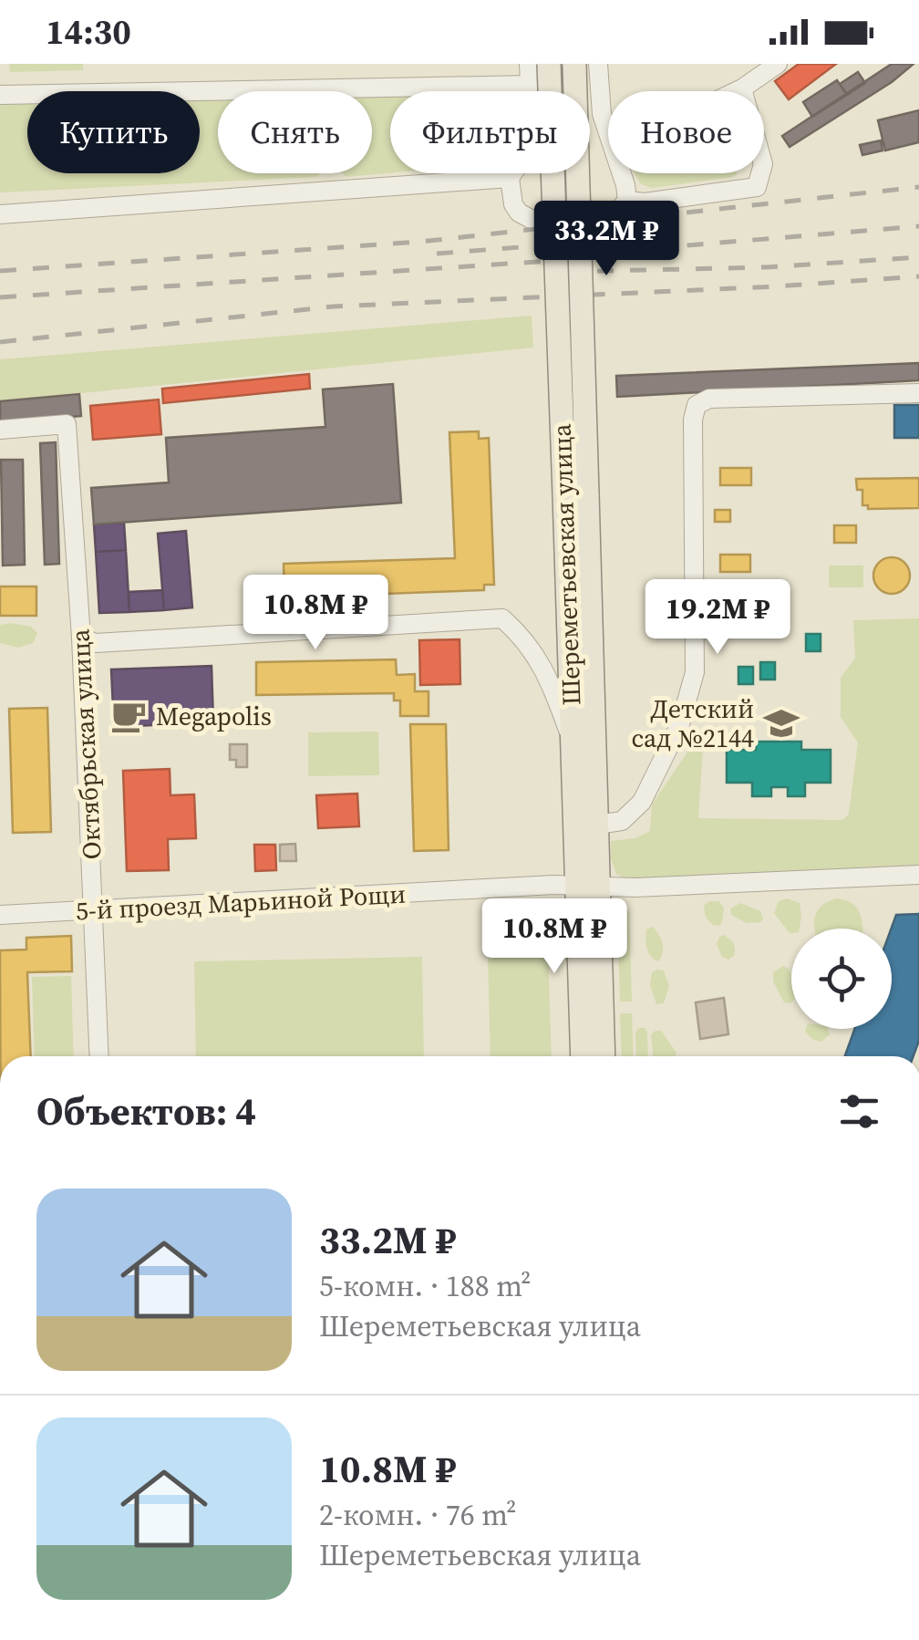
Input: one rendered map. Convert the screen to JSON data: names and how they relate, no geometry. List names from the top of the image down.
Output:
{
  "streets": {
    "main road": ["Шереметьевская улица"],
    "street": ["Октябрьская улица", "5-й проезд Марьиной Рощи"]
  },
  "crossings": [
    ["Шереметьевская улица", "5-й проезд Марьиной Рощи"],
    ["Октябрьская улица", "5-й проезд Марьиной Рощи"]
  ],
  "places": {
    "cafe": ["Megapolis"],
    "school or university": ["Детский сад №2144"]
  },
  "page": {
    "status": "14:30",
    "chip": [
      "Купить",
      "Снять",
      "Фильтры",
      "Новое"
    ],
    "price": [
      "33.2M ₽",
      "10.8M ₽",
      "19.2M ₽",
      "10.8M ₽"
    ],
    "heading": "Объектов: 4",
    "list": [
      {
        "name": "33.2M ₽",
        "note": "5-комн. · 188 m² · Шереметьевская улица"
      },
      {
        "name": "10.8M ₽",
        "note": "2-комн. · 76 m² · Шереметьевская улица"
      }
    ]
  }
}
